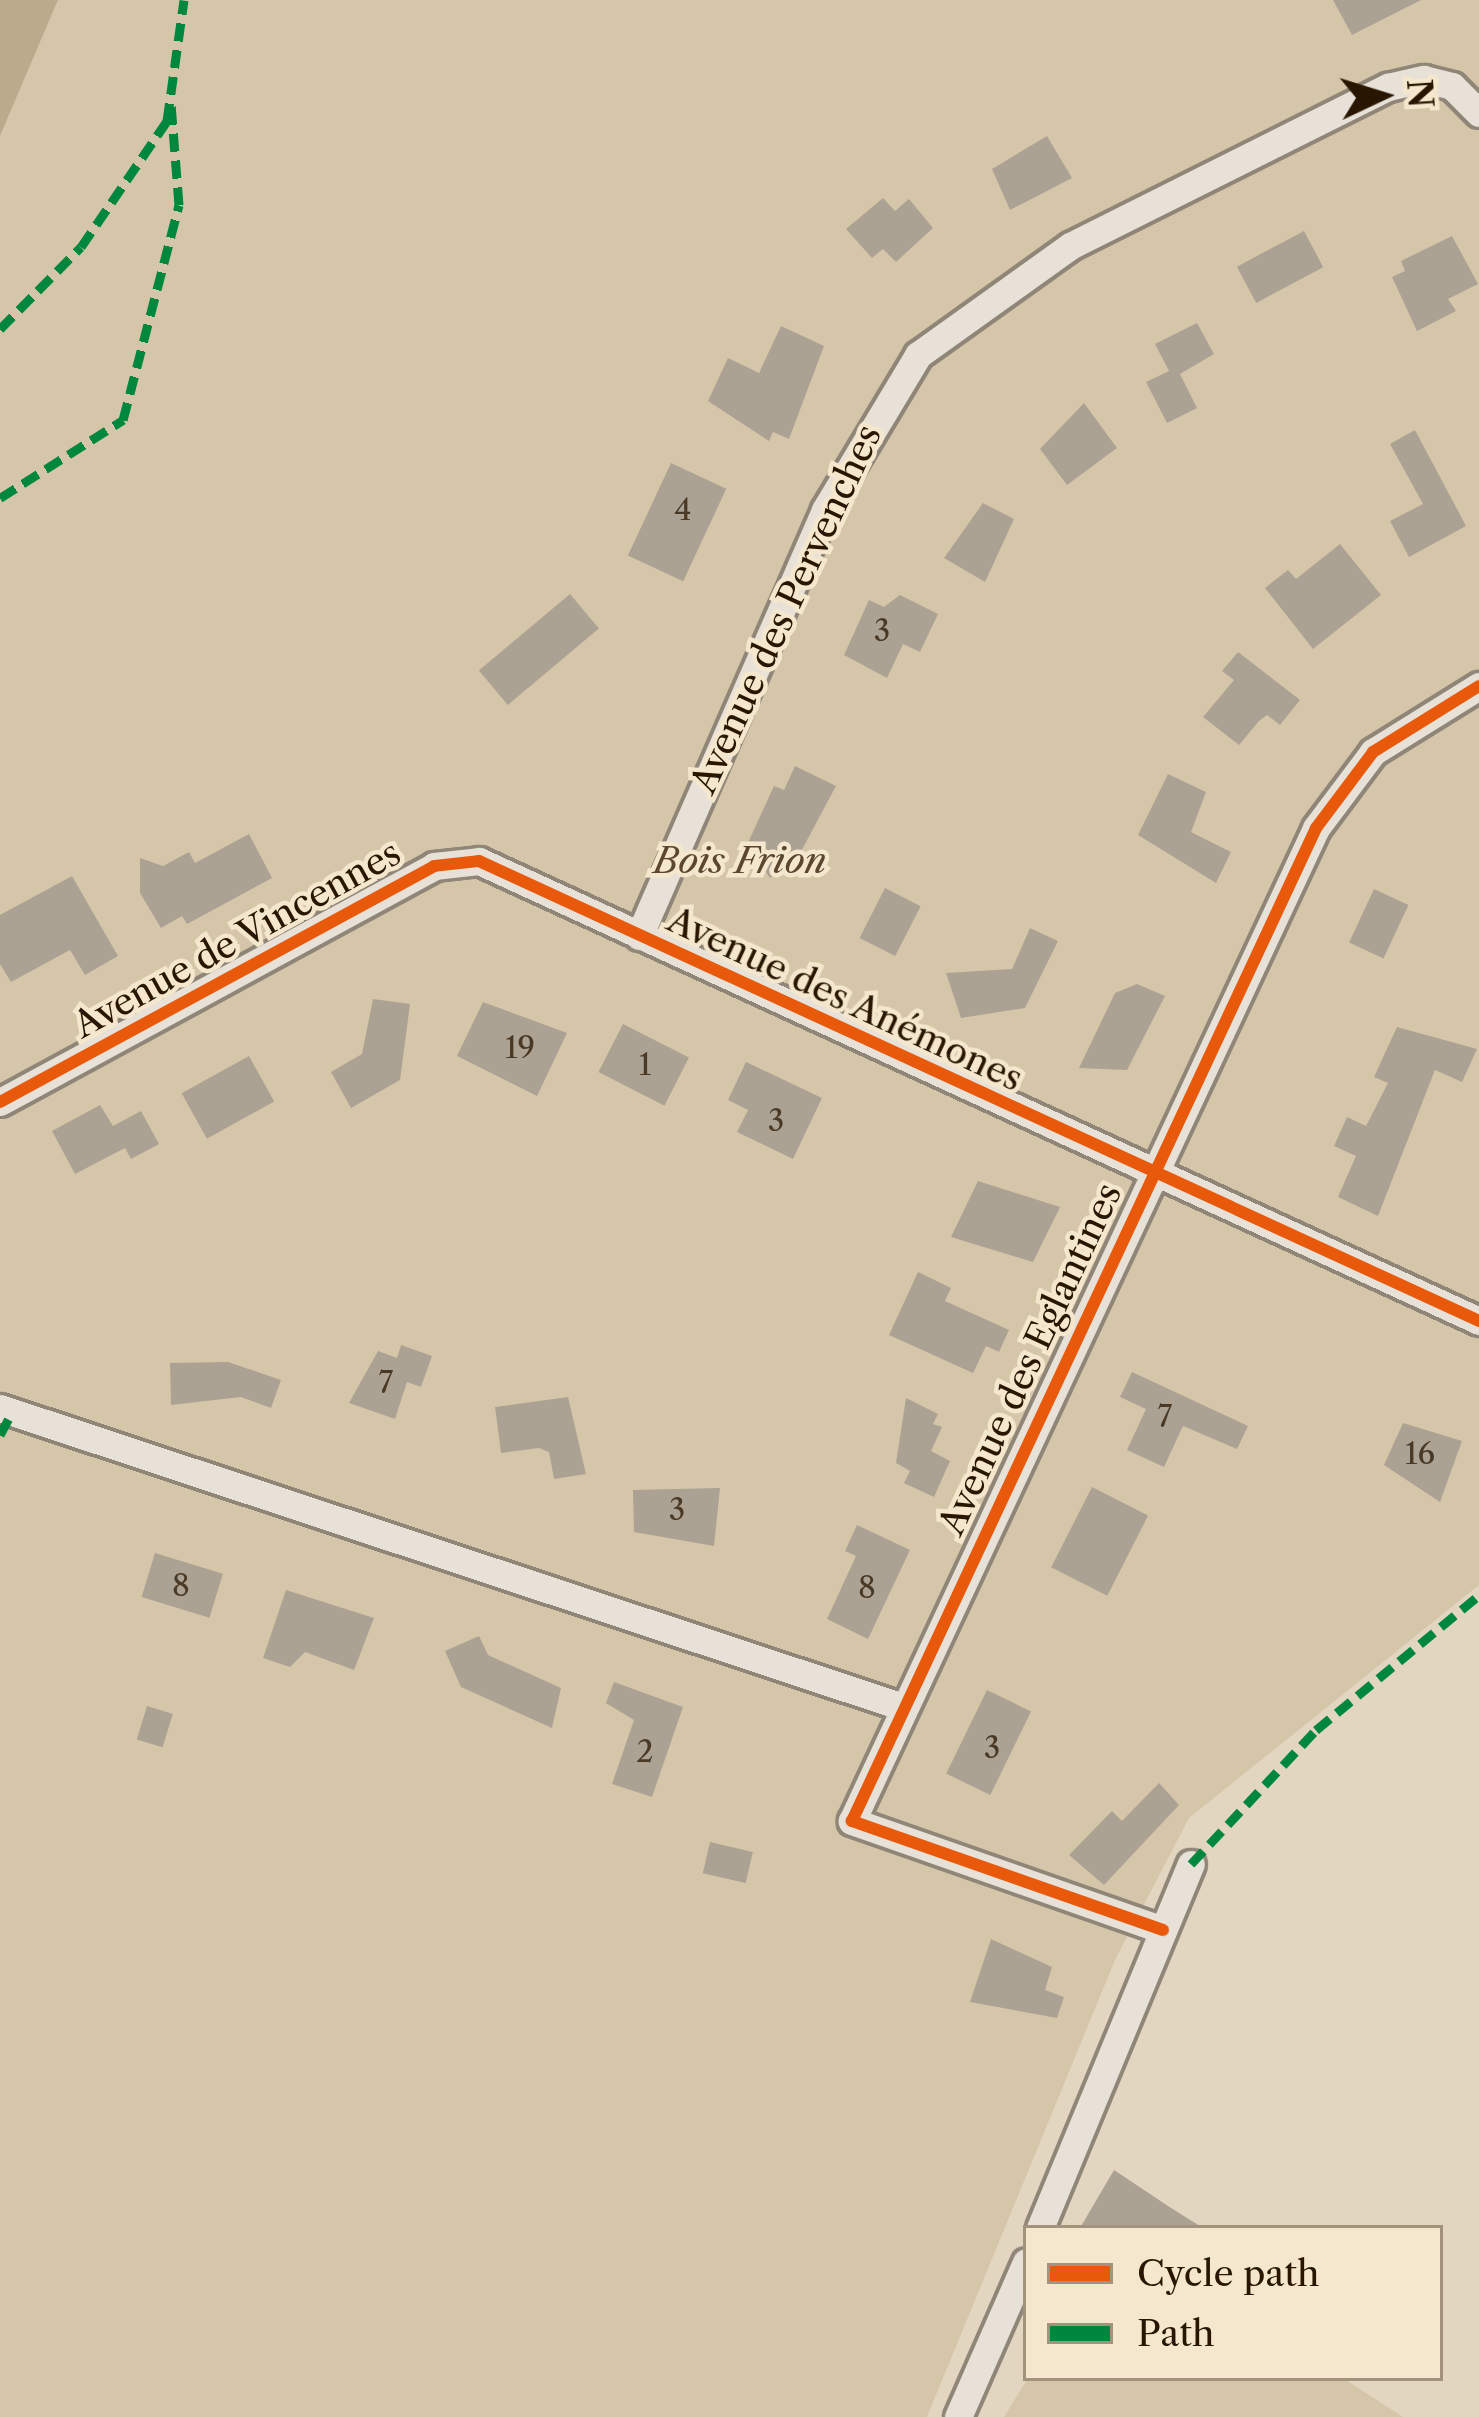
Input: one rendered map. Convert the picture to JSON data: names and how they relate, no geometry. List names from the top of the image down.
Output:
{
  "streets": {
    "street": [
      "Avenue des Pervenches",
      "Avenue de Vincennes",
      "Avenue des Anémones",
      "Avenue des Eglantines"
    ]
  },
  "crossings": [
    ["Avenue des Pervenches", "Avenue de Vincennes"],
    ["Avenue des Pervenches", "Avenue des Anémones"],
    ["Avenue de Vincennes", "Avenue des Anémones"],
    ["Avenue des Anémones", "Avenue des Eglantines"]
  ],
  "parks": ["Bois Frion"],
  "house_numbers": [
    "4",
    "3",
    "19",
    "1",
    "3",
    "7",
    "7",
    "16",
    "3",
    "8",
    "8",
    "3",
    "2"
  ],
  "legend": ["Cycle path", "Path"],
  "north": "right"
}
